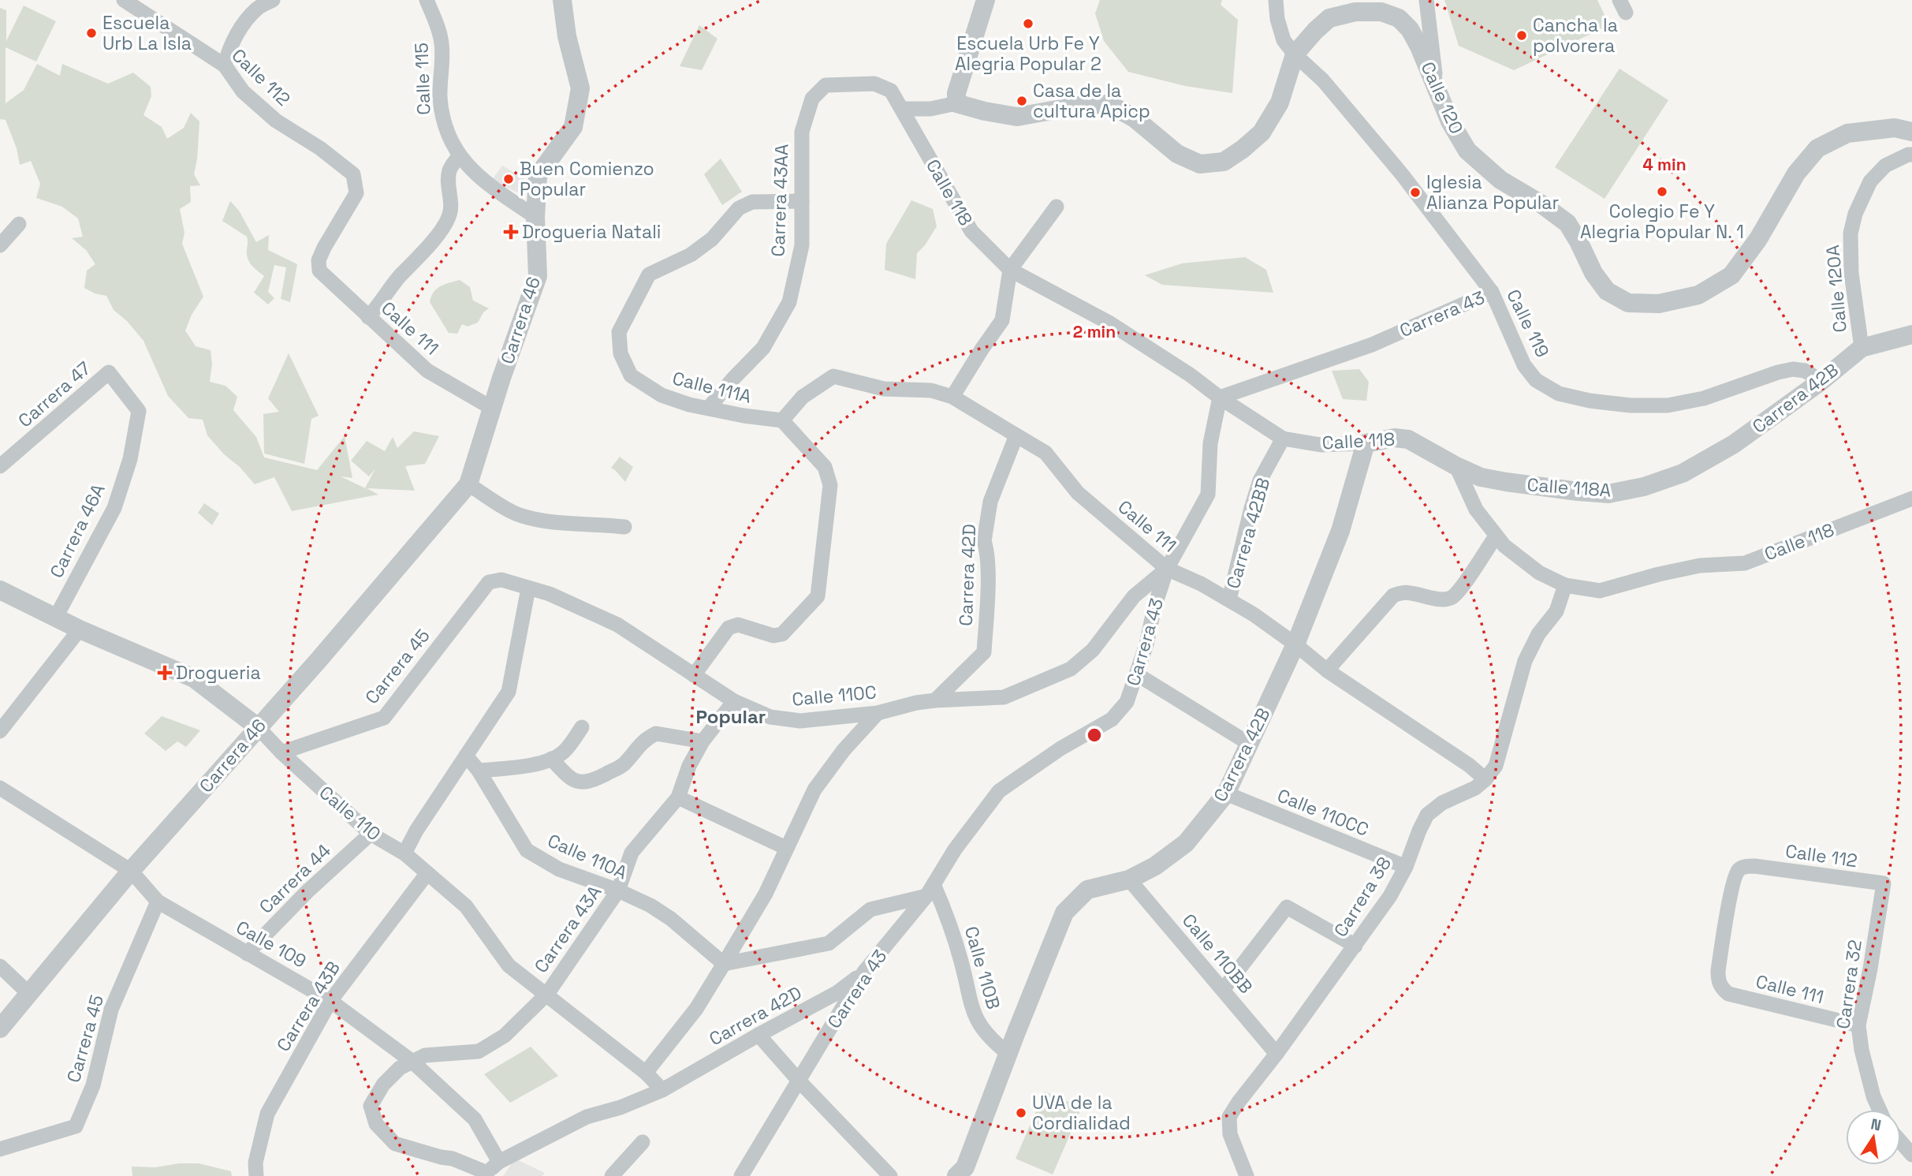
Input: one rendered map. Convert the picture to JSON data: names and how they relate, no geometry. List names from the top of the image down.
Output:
{
  "streets": {
    "street": [
      "Calle 112",
      "Calle 115",
      "Calle 120",
      "Calle 118",
      "Carrera 43AA",
      "Calle 120A",
      "Carrera 43",
      "Carrera 46",
      "Calle 119",
      "Calle 111",
      "Calle 111A",
      "Carrera 47",
      "Carrera 42B",
      "Calle 118A",
      "Carrera 46A",
      "Carrera 42BB",
      "Carrera 42D",
      "Carrera 45",
      "Calle 110C",
      "Calle 110CC",
      "Calle 110",
      "Calle 110A",
      "Carrera 44",
      "Carrera 38",
      "Carrera 43A",
      "Calle 109",
      "Calle 110BB",
      "Calle 110B",
      "Carrera 32",
      "Carrera 43B"
    ]
  },
  "crossings": [
    ["Calle 112", "Calle 111"],
    ["Calle 112", "Carrera 32"],
    ["Calle 115", "Carrera 46"],
    ["Calle 120", "Calle 119"],
    ["Calle 118", "Carrera 43AA"],
    ["Calle 118", "Carrera 43"],
    ["Calle 118", "Carrera 42B"],
    ["Calle 118", "Calle 118A"],
    ["Calle 118", "Carrera 42BB"],
    ["Carrera 43AA", "Calle 111A"],
    ["Calle 120A", "Carrera 42B"],
    ["Carrera 43", "Calle 119"],
    ["Carrera 43", "Calle 111"],
    ["Carrera 43", "Carrera 42D"],
    ["Carrera 43", "Calle 110C"],
    ["Carrera 43", "Calle 110B"],
    ["Carrera 46", "Calle 111"],
    ["Carrera 46", "Calle 110"],
    ["Carrera 46", "Calle 109"],
    ["Calle 119", "Carrera 42B"],
    ["Calle 111", "Calle 111A"],
    ["Calle 111", "Carrera 42B"],
    ["Calle 111", "Carrera 42BB"],
    ["Calle 111", "Carrera 42D"],
    ["Calle 111", "Calle 110C"],
    ["Calle 111", "Carrera 38"],
    ["Calle 111", "Carrera 32"],
    ["Carrera 47", "Carrera 46A"],
    ["Carrera 42B", "Calle 118A"],
    ["Carrera 42B", "Calle 110CC"],
    ["Carrera 42B", "Calle 110BB"],
    ["Carrera 42B", "Calle 110B"],
    ["Carrera 46A", "Calle 110"],
    ["Carrera 42D", "Calle 110C"],
    ["Carrera 42D", "Calle 110"],
    ["Carrera 42D", "Carrera 43A"],
    ["Carrera 42D", "Calle 109"],
    ["Carrera 45", "Calle 110C"],
    ["Carrera 45", "Calle 110"],
    ["Carrera 45", "Calle 109"],
    ["Calle 110C", "Carrera 43A"],
    ["Calle 110CC", "Carrera 38"],
    ["Calle 110", "Carrera 44"],
    ["Calle 110", "Carrera 43A"],
    ["Calle 110", "Carrera 43B"],
    ["Calle 110A", "Carrera 43A"],
    ["Carrera 44", "Calle 109"],
    ["Carrera 38", "Calle 110BB"],
    ["Carrera 43A", "Calle 109"],
    ["Calle 109", "Carrera 43B"]
  ],
  "districts": ["Popular"],
  "places": {
    "other": [
      "Escuela Urb Fe Y Alegria Popular 2",
      "Escuela Urb La Isla",
      "Cancha la polvorera",
      "Casa de la cultura Apicp",
      "Buen Comienzo Popular",
      "Colegio Fe Y Alegria Popular N. 1",
      "Iglesia Alianza Popular",
      "UVA de la Cordialidad"
    ],
    "health": ["Drogueria Natali", "Drogueria"]
  },
  "north": "top",
  "rings": ["4 min", "2 min"]
}
